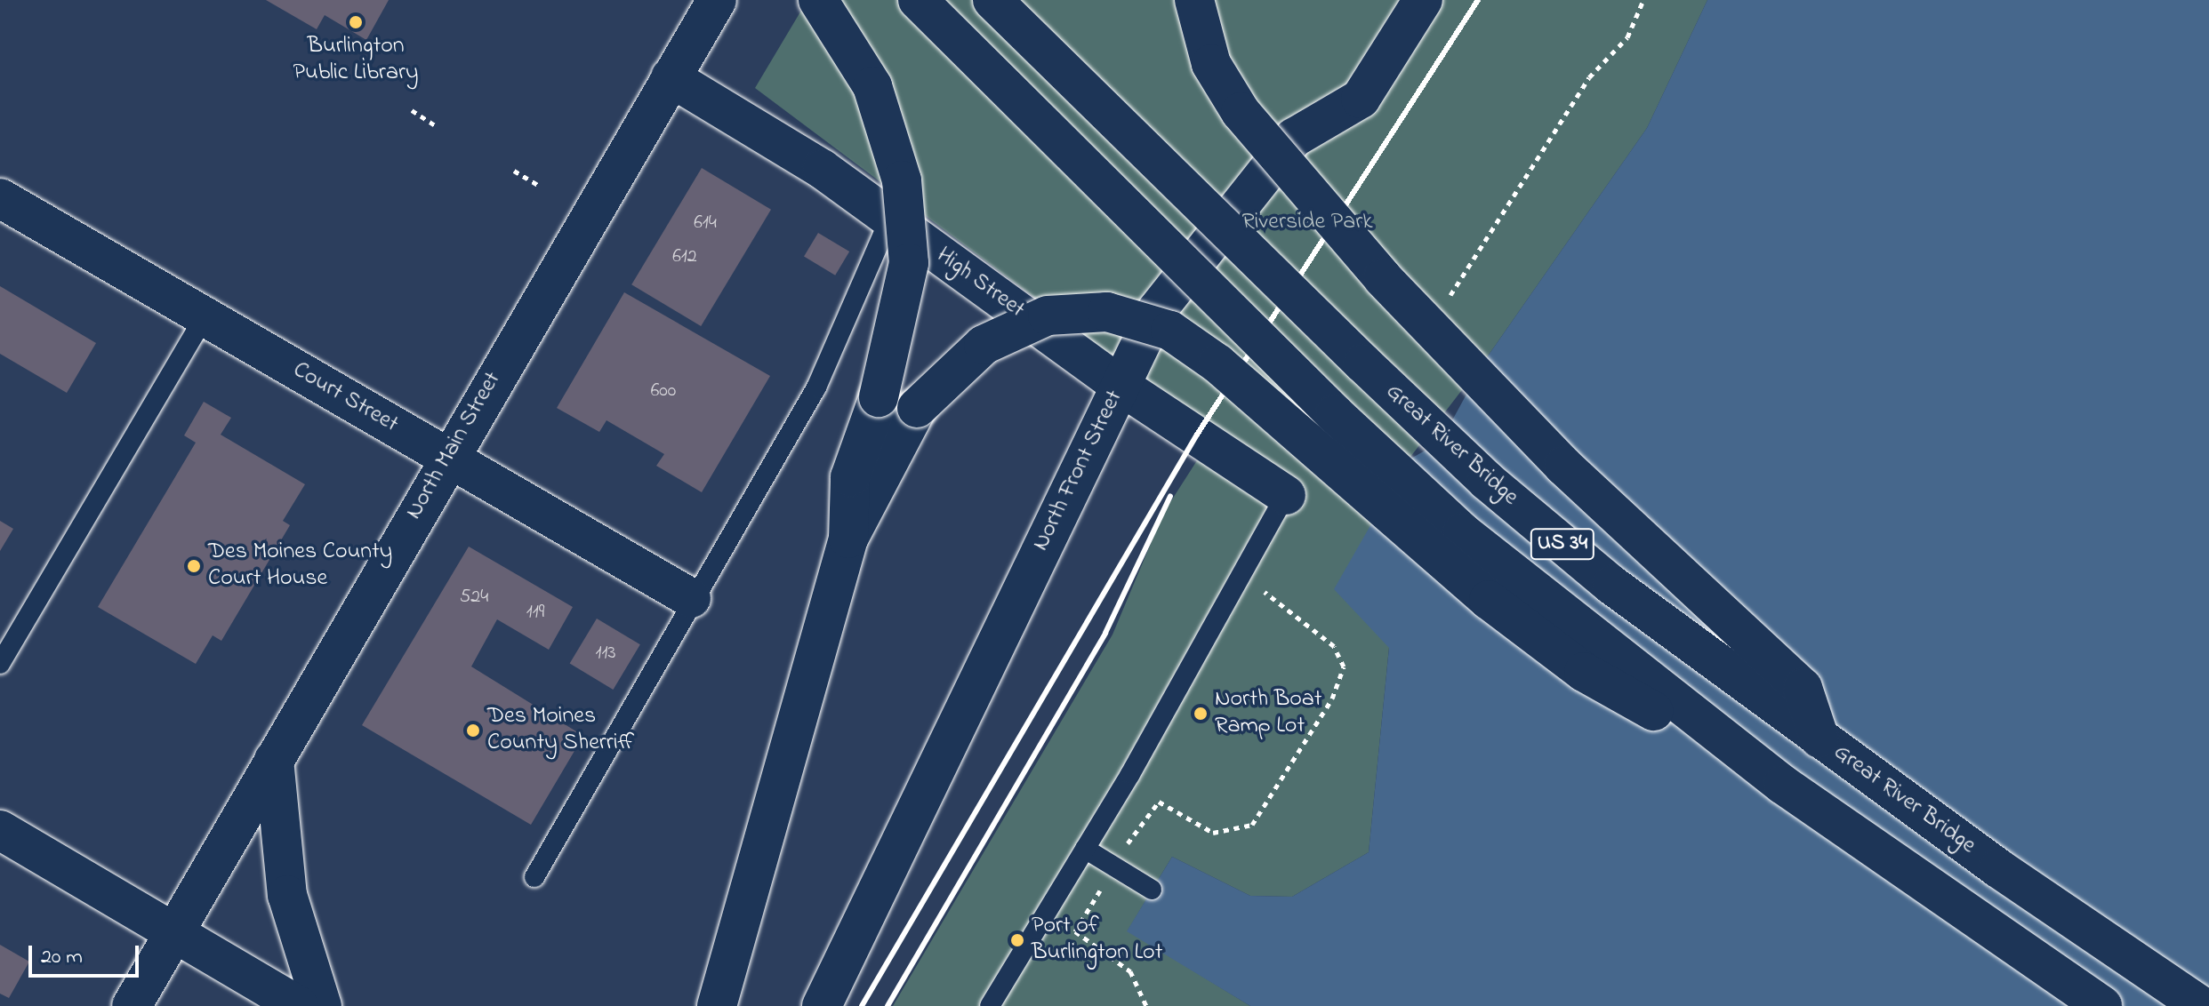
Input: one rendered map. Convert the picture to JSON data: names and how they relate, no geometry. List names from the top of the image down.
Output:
{
  "streets": {
    "main road": [
      "High Street",
      "Court Street",
      "Great River Bridge",
      "North Main Street",
      "North Front Street",
      "US 34"
    ]
  },
  "crossings": [
    ["High Street", "North Main Street"],
    ["High Street", "North Front Street"],
    ["Court Street", "North Main Street"]
  ],
  "parks": ["Riverside Park"],
  "places": [
    "Burlington Public Library",
    "Des Moines County Court House",
    "North Boat Ramp Lot",
    "Des Moines County Sherriff",
    "Port of Burlington Lot"
  ],
  "house_numbers": [
    "614",
    "612",
    "600",
    "524",
    "119",
    "113"
  ],
  "scale_bar": "20 m"
}
